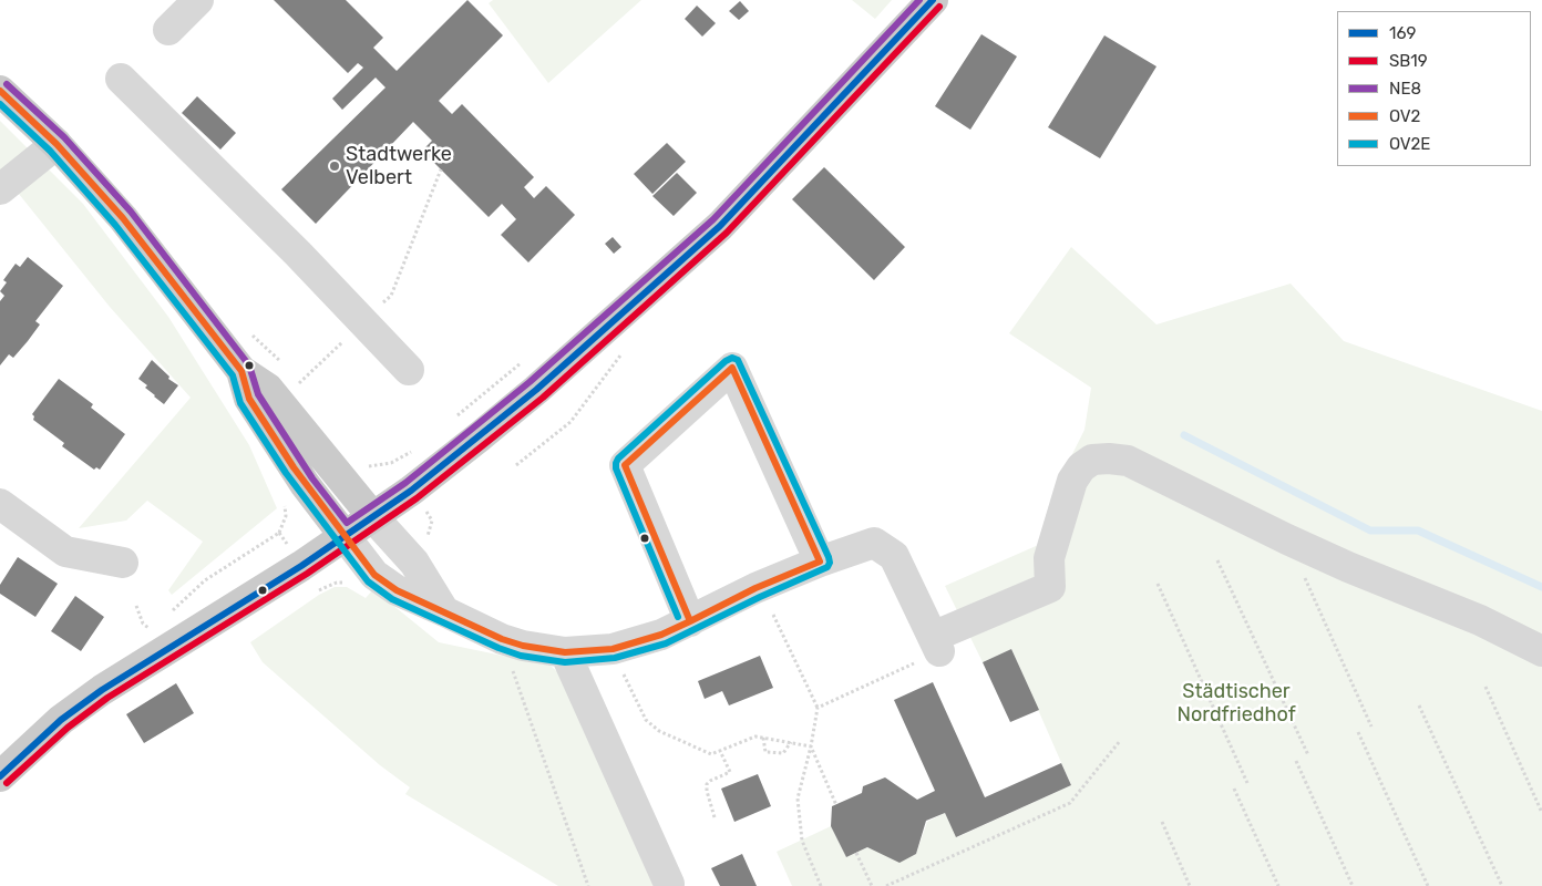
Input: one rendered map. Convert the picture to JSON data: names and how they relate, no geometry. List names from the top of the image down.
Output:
{
  "parks": ["Städtischer Nordfriedhof"],
  "places": ["Stadtwerke Velbert"],
  "lines": [
    "transit line 169",
    "transit line NE8",
    "transit line SB19",
    "transit line OV2",
    "transit line OV2E"
  ],
  "legend": [
    "169",
    "SB19",
    "NE8",
    "OV2",
    "OV2E"
  ]
}
